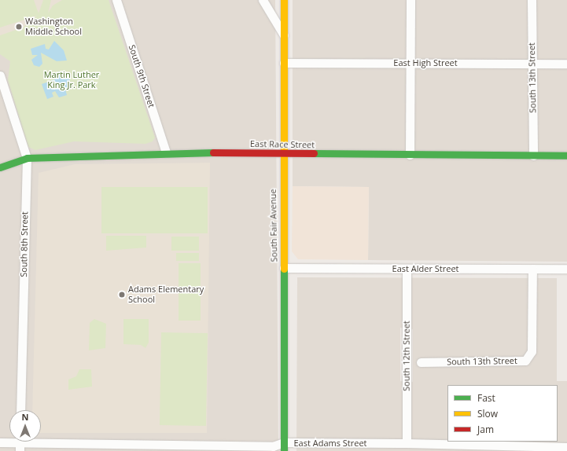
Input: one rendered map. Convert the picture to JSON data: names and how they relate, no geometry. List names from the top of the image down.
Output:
{
  "streets": {
    "street": [
      "East High Street",
      "South 9th Street",
      "South 13th Street",
      "East Race Street",
      "South Fair Avenue",
      "South 8th Street",
      "East Alder Street",
      "South 12th Street",
      "East Adams Street"
    ]
  },
  "crossings": [
    ["East High Street", "South 13th Street"],
    ["East High Street", "South Fair Avenue"],
    ["South 9th Street", "East Race Street"],
    ["South 13th Street", "East Race Street"],
    ["South 13th Street", "East Alder Street"],
    ["East Race Street", "South Fair Avenue"],
    ["East Race Street", "South 8th Street"],
    ["South Fair Avenue", "East Alder Street"],
    ["South Fair Avenue", "East Adams Street"],
    ["East Alder Street", "South 12th Street"],
    ["South 12th Street", "East Adams Street"]
  ],
  "parks": ["Martin Luther King Jr. Park"],
  "places": ["Washington Middle School", "Adams Elementary School"],
  "legend": ["Fast", "Slow", "Jam"],
  "north": "top"
}
